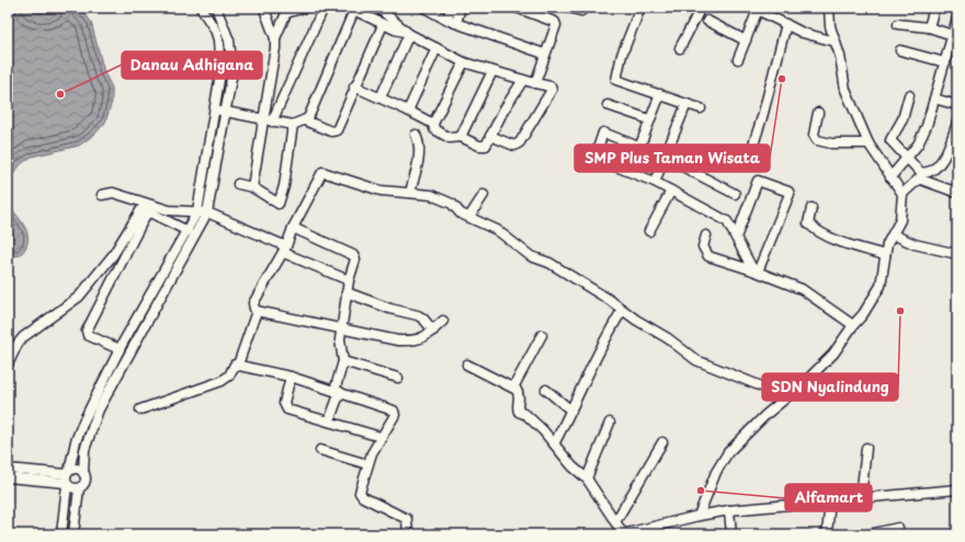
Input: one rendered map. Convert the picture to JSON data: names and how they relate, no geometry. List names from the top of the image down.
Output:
{
  "places": [
    "SMP Plus Taman Wisata",
    "Danau Adhigana",
    "SDN Nyalindung",
    "Alfamart"
  ]
}
